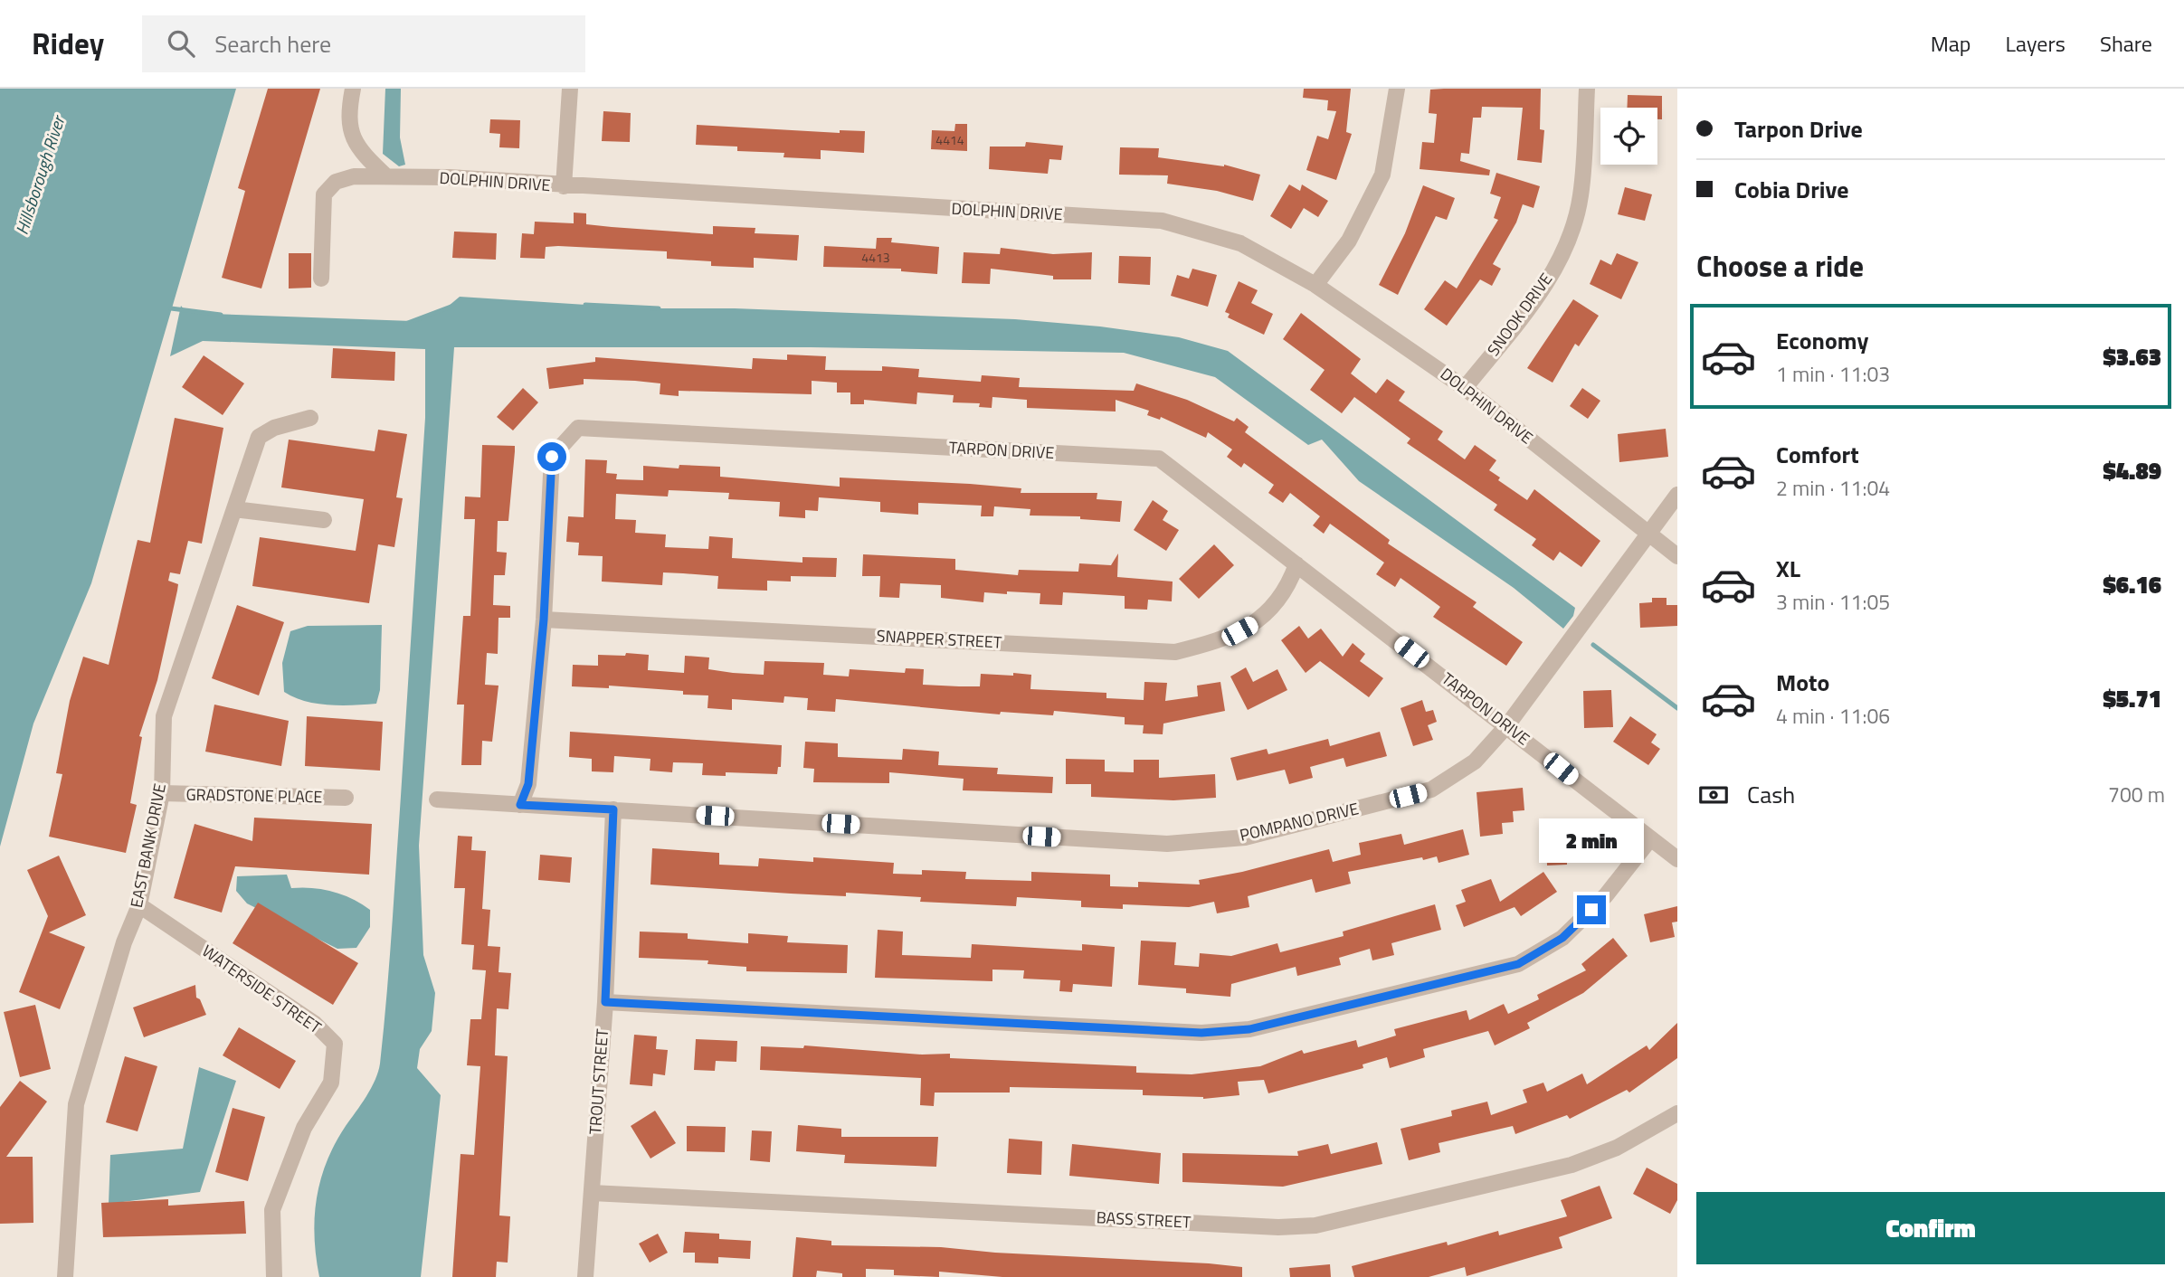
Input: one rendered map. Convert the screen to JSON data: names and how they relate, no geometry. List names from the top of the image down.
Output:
{
  "streets": {
    "street": [
      "DOLPHIN DRIVE",
      "SNOOK DRIVE",
      "TARPON DRIVE",
      "SNAPPER STREET",
      "GRADSTONE PLACE",
      "POMPANO DRIVE",
      "EAST BANK DRIVE",
      "WATERSIDE STREET",
      "TROUT STREET",
      "BASS STREET"
    ]
  },
  "crossings": [
    ["DOLPHIN DRIVE", "SNOOK DRIVE"],
    ["DOLPHIN DRIVE", "POMPANO DRIVE"],
    ["TARPON DRIVE", "SNAPPER STREET"],
    ["TARPON DRIVE", "POMPANO DRIVE"],
    ["GRADSTONE PLACE", "EAST BANK DRIVE"],
    ["POMPANO DRIVE", "TROUT STREET"],
    ["EAST BANK DRIVE", "WATERSIDE STREET"],
    ["TROUT STREET", "BASS STREET"]
  ],
  "water": ["Hillsborough River"],
  "house_numbers": ["4414", "4413"],
  "page": {
    "header": "Ridey",
    "search": "Search here",
    "nav": ["Map", "Layers", "Share"],
    "banner": ["Tarpon Drive", "Cobia Drive"],
    "heading": "Choose a ride",
    "list": [
      {
        "name": "Economy",
        "note": "1 min · 11:03",
        "value": "$3.63"
      },
      {
        "name": "Comfort",
        "note": "2 min · 11:04",
        "value": "$4.89"
      },
      {
        "name": "XL",
        "note": "3 min · 11:05",
        "value": "$6.16"
      },
      {
        "name": "Moto",
        "note": "4 min · 11:06",
        "value": "$5.71"
      }
    ],
    "pay": ["Cash", "700 m"],
    "bubble": "2 min",
    "buttons": "Confirm"
  }
}
